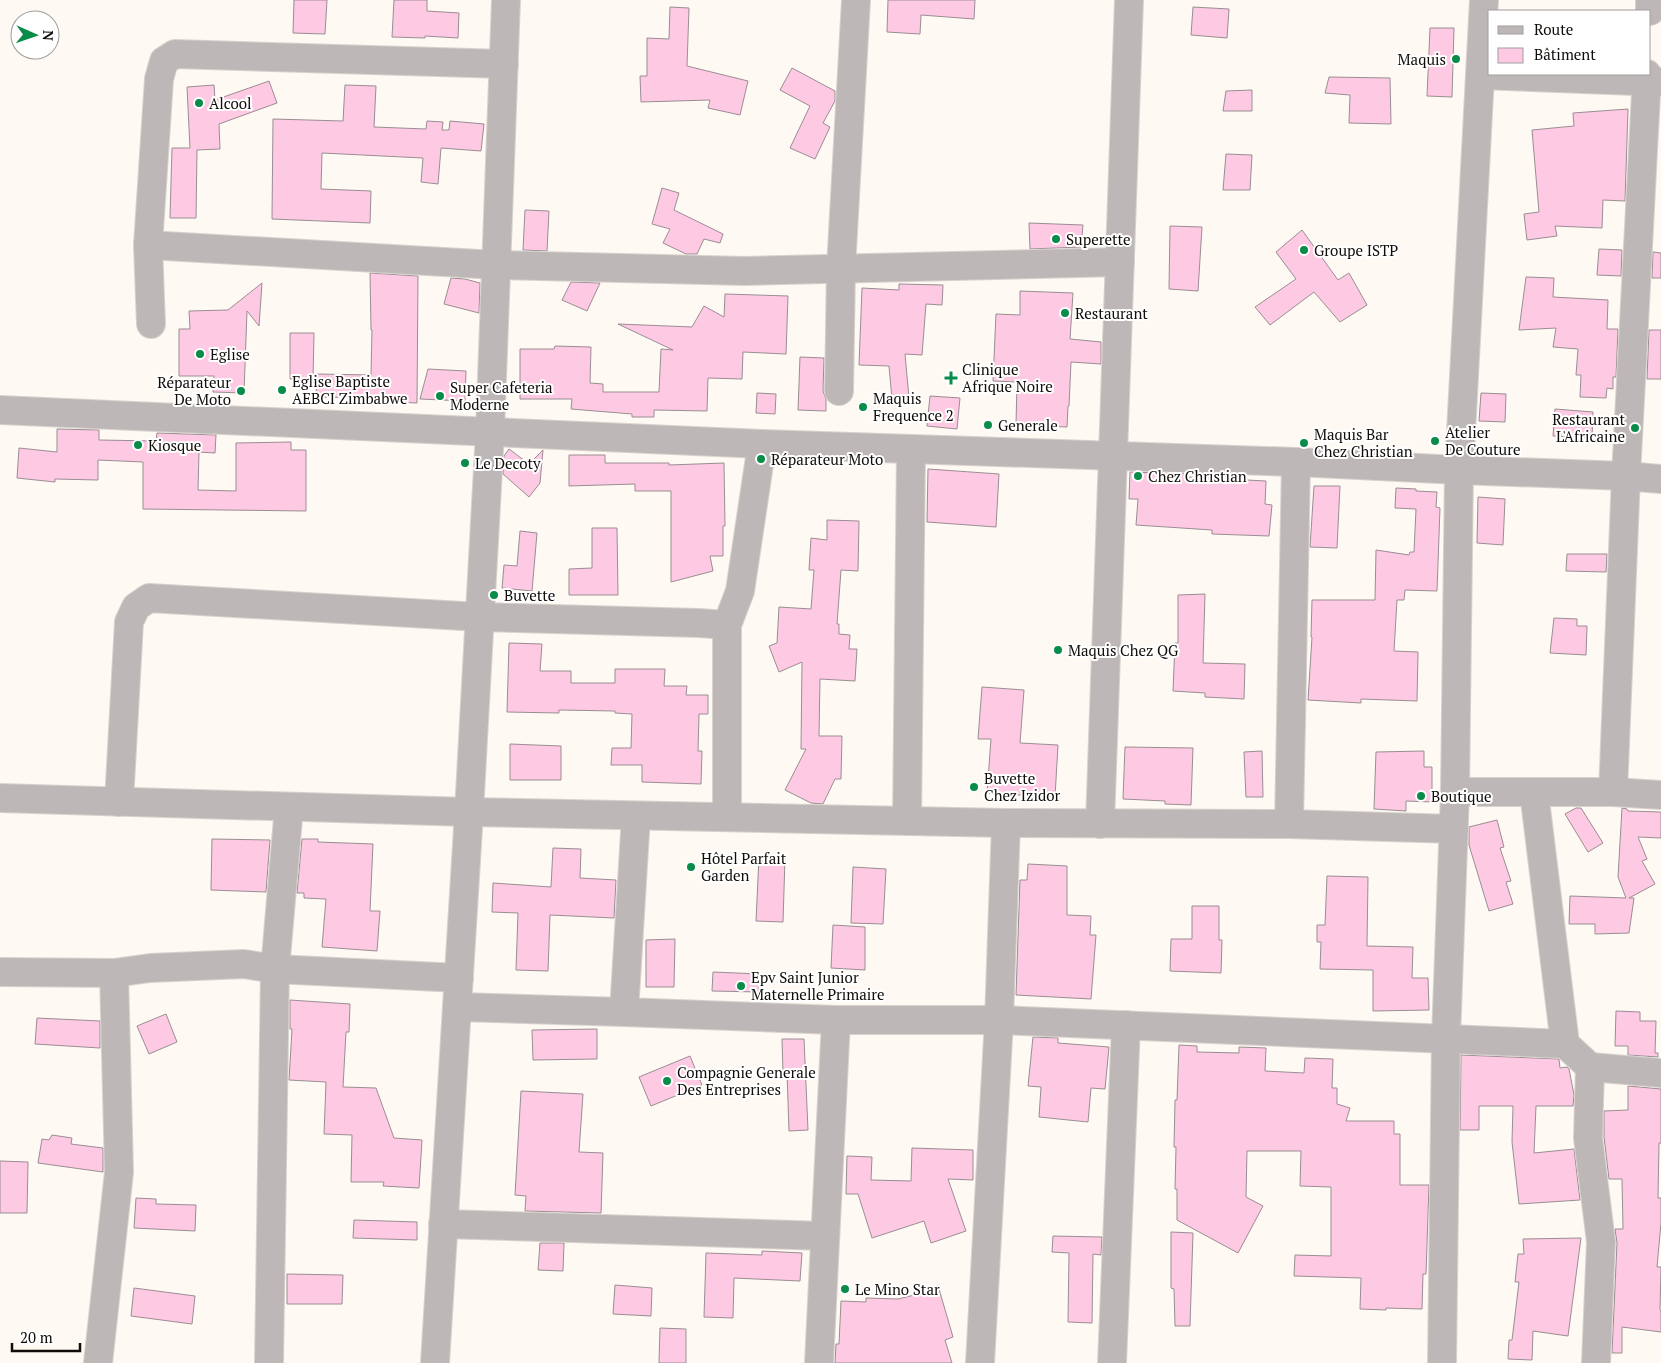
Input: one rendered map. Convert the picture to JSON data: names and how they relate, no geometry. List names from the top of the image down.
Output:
{
  "places": {
    "other": [
      "Maquis",
      "Alcool",
      "Superette",
      "Groupe ISTP",
      "Restaurant",
      "Eglise",
      "Eglise Baptiste AEBCI Zimbabwe",
      "Réparateur De Moto",
      "Super Cafeteria Moderne",
      "Maquis Frequence 2",
      "Generale",
      "Restaurant L'Africaine",
      "Atelier De Couture",
      "Maquis Bar Chez Christian",
      "Kiosque",
      "Réparateur Moto",
      "Le Decoty",
      "Chez Christian",
      "Buvette",
      "Maquis Chez QG",
      "Buvette Chez Izidor",
      "Boutique",
      "Hôtel Parfait Garden",
      "Epv Saint Junior Maternelle Primaire",
      "Compagnie Generale Des Entreprises",
      "Le Mino Star"
    ],
    "health": ["Clinique Afrique Noire"]
  },
  "legend": ["Route", "Bâtiment"],
  "scale_bar": "20 m",
  "north": "right"
}
